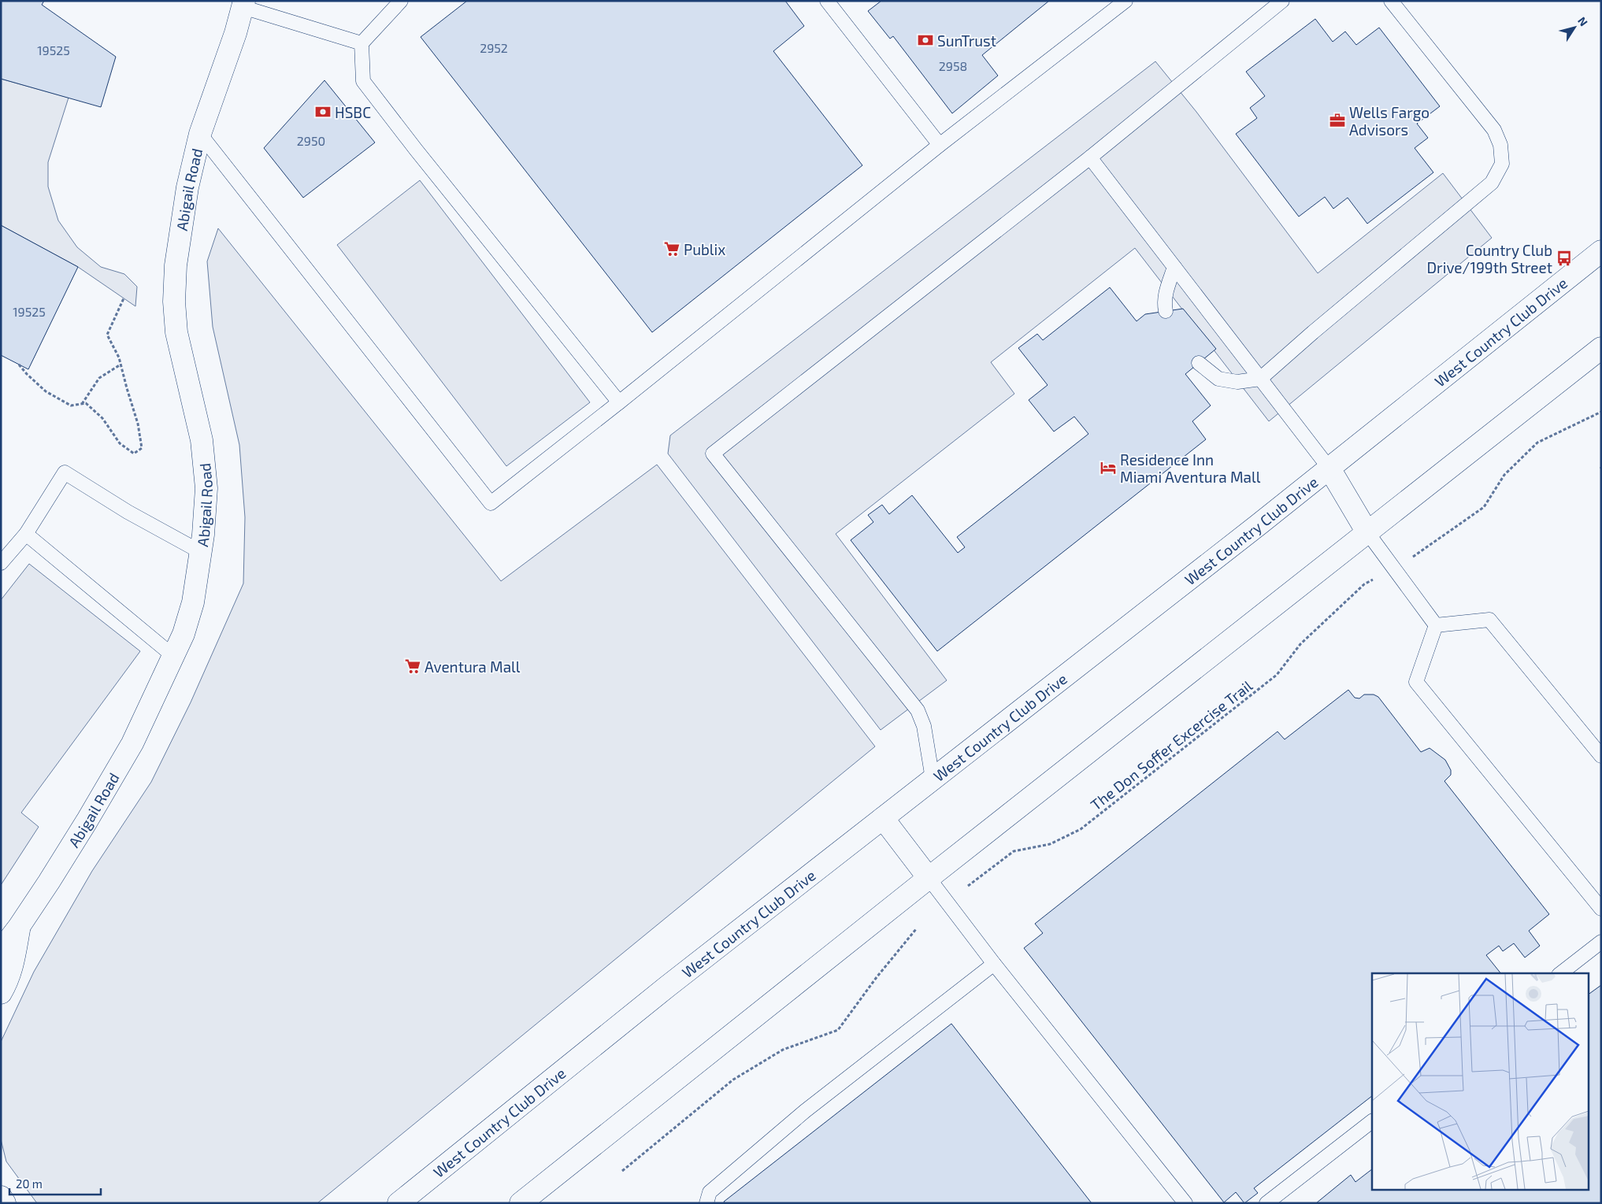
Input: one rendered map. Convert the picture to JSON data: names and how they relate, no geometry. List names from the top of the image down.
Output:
{
  "streets": {
    "street": ["Abigail Road", "West Country Club Drive"],
    "path": ["The Don Soffer Excercise Trail"]
  },
  "places": {
    "bank": ["SunTrust", "HSBC"],
    "office": ["Wells Fargo Advisors"],
    "supermarket": ["Publix", "Aventura Mall"],
    "bus stop": ["Country Club Drive/199th Street"],
    "hotel": ["Residence Inn Miami Aventura Mall"]
  },
  "house_numbers": [
    "2952",
    "19525",
    "2958",
    "2950",
    "19525"
  ],
  "scale_bar": "20 m",
  "north": "top right"
}
